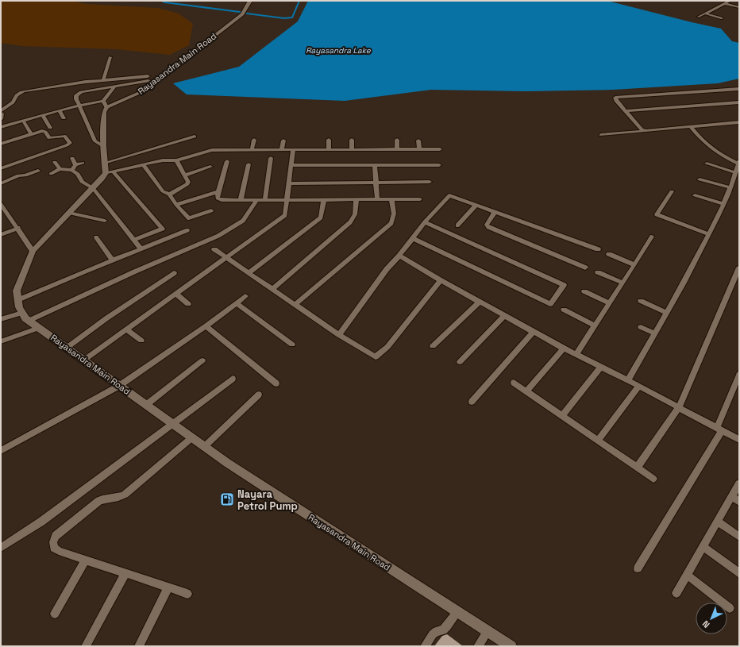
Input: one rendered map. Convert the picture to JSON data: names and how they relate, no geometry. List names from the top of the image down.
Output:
{
  "streets": {
    "street": ["Rayasandra Main Road"]
  },
  "water": ["Rayasandra Lake"],
  "places": {
    "fuel station": ["Nayara Petrol Pump"]
  },
  "north": "bottom left"
}
